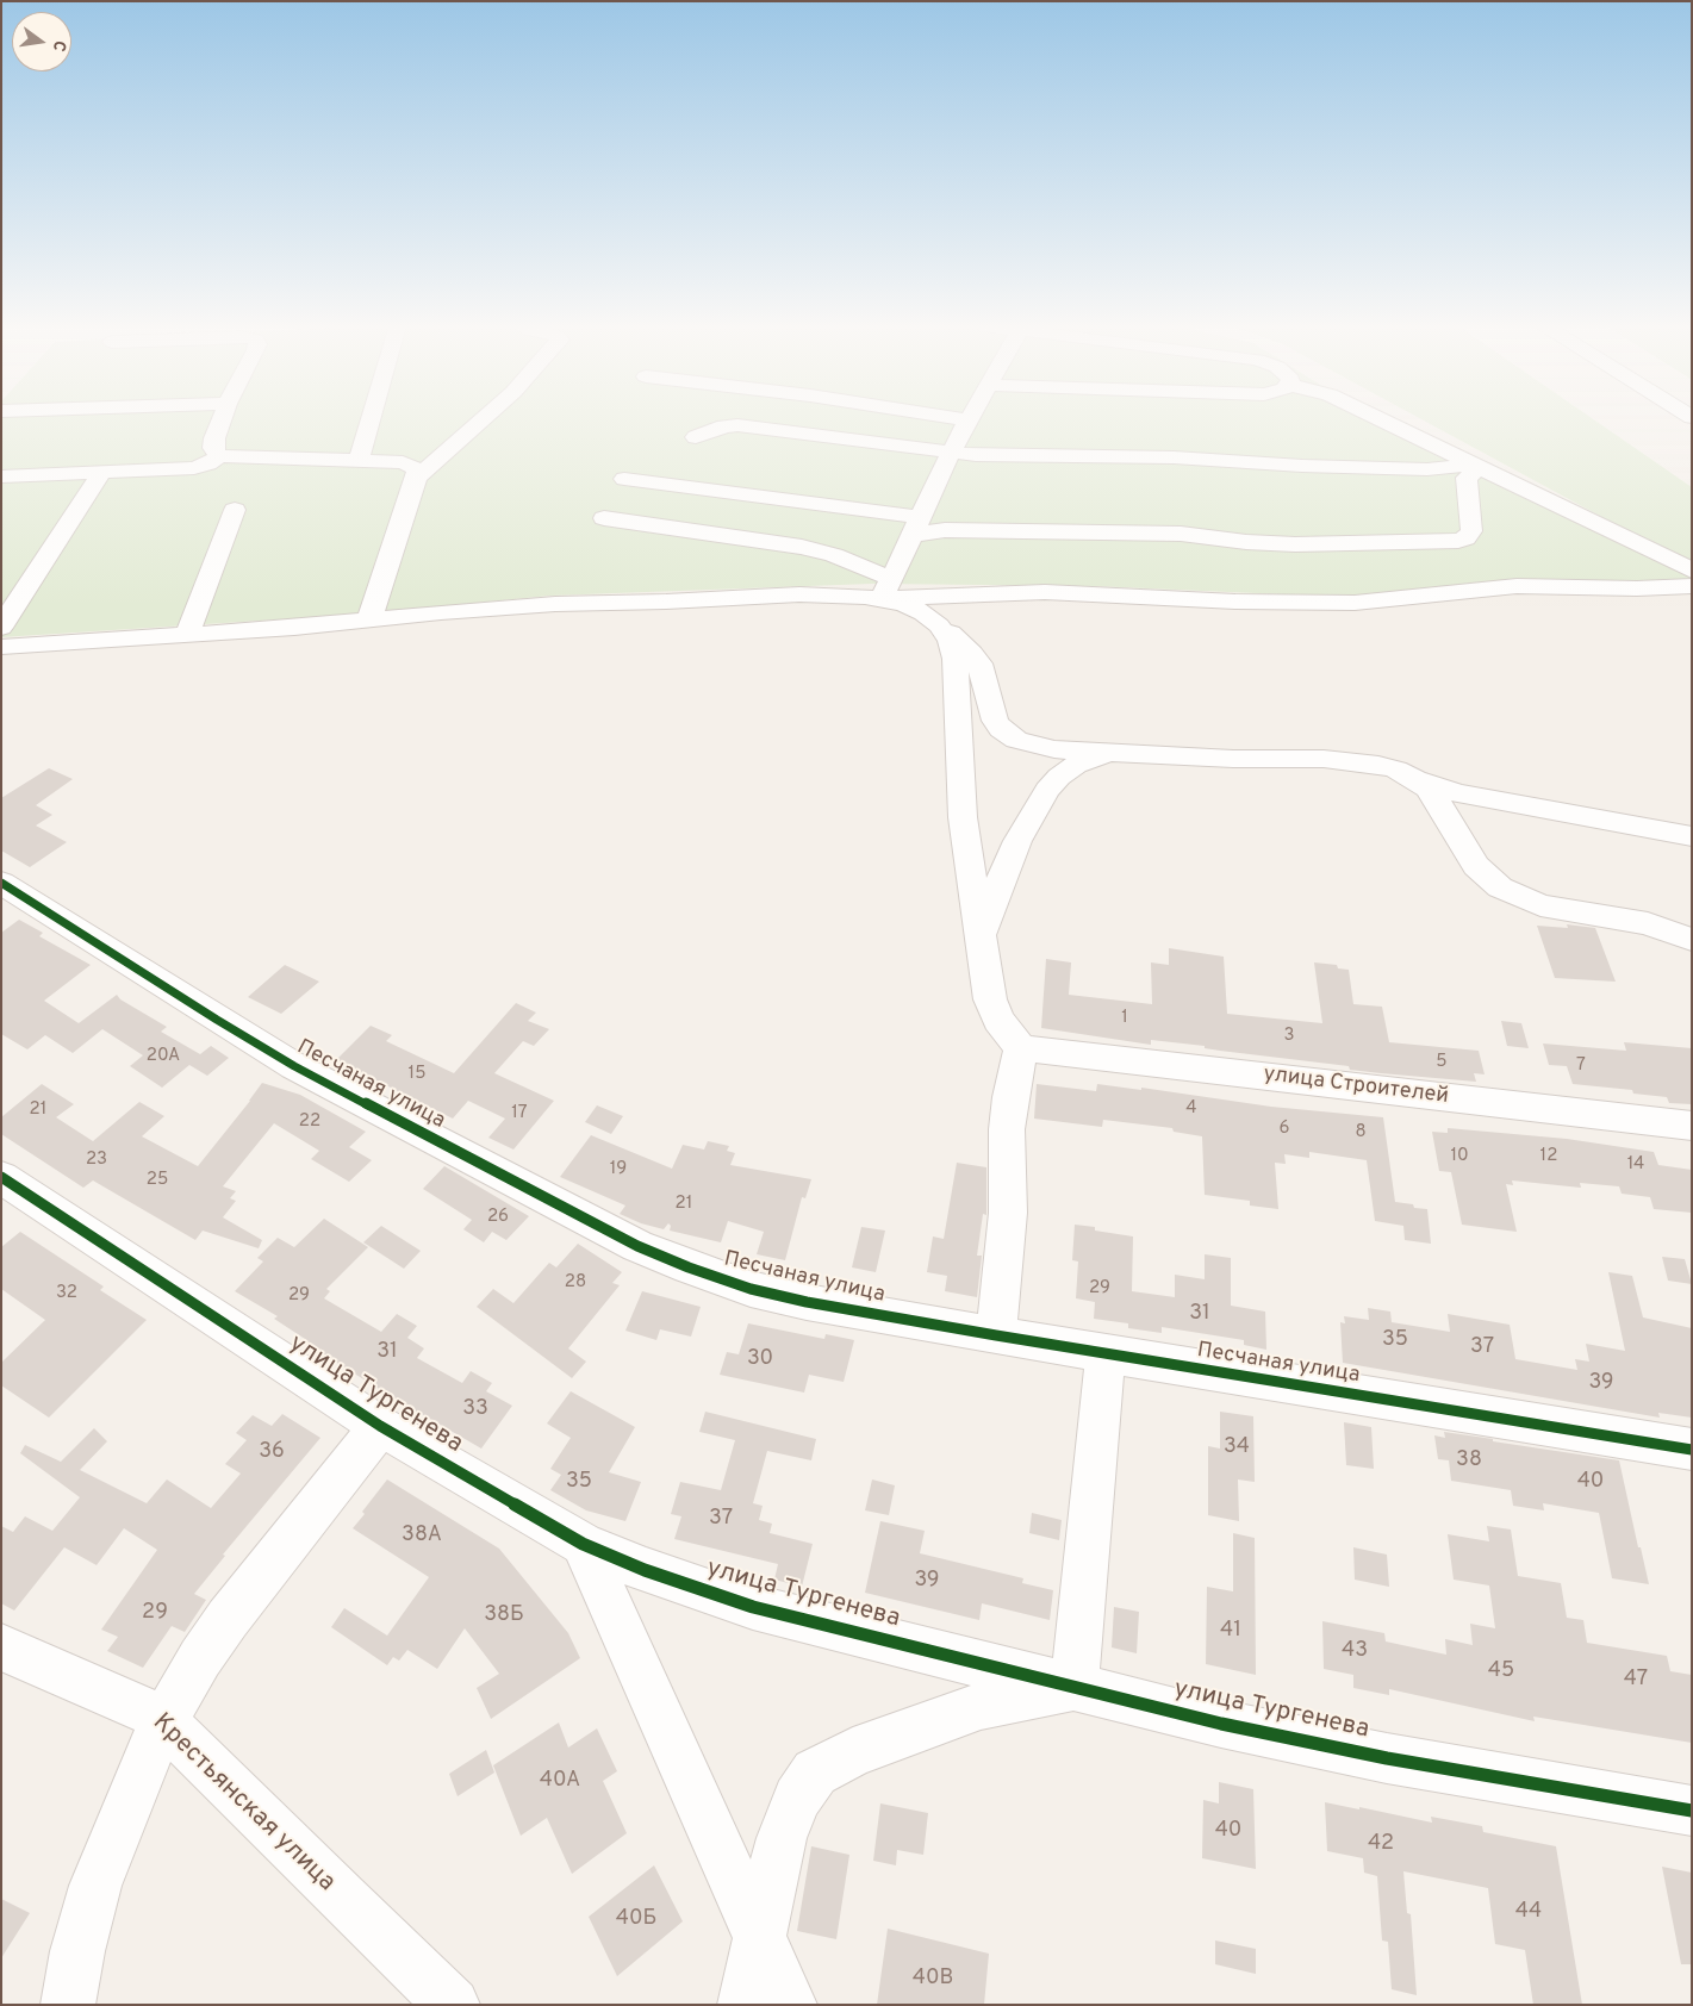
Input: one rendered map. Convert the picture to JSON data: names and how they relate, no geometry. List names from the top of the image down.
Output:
{
  "streets": {
    "street": [
      "Песчаная улица",
      "улица Строителей",
      "улица Тургенева",
      "Крестьянская улица"
    ]
  },
  "house_numbers": [
    "1",
    "3",
    "20А",
    "5",
    "7",
    "15",
    "4",
    "21",
    "17",
    "22",
    "6",
    "8",
    "10",
    "12",
    "23",
    "14",
    "19",
    "25",
    "21",
    "26",
    "28",
    "29",
    "32",
    "29",
    "31",
    "35",
    "37",
    "31",
    "30",
    "39",
    "33",
    "34",
    "36",
    "38",
    "35",
    "40",
    "37",
    "38А",
    "39",
    "29",
    "38Б",
    "41",
    "43",
    "45",
    "47",
    "40А",
    "40",
    "42",
    "44",
    "40Б",
    "40В"
  ],
  "north": "right"
}
